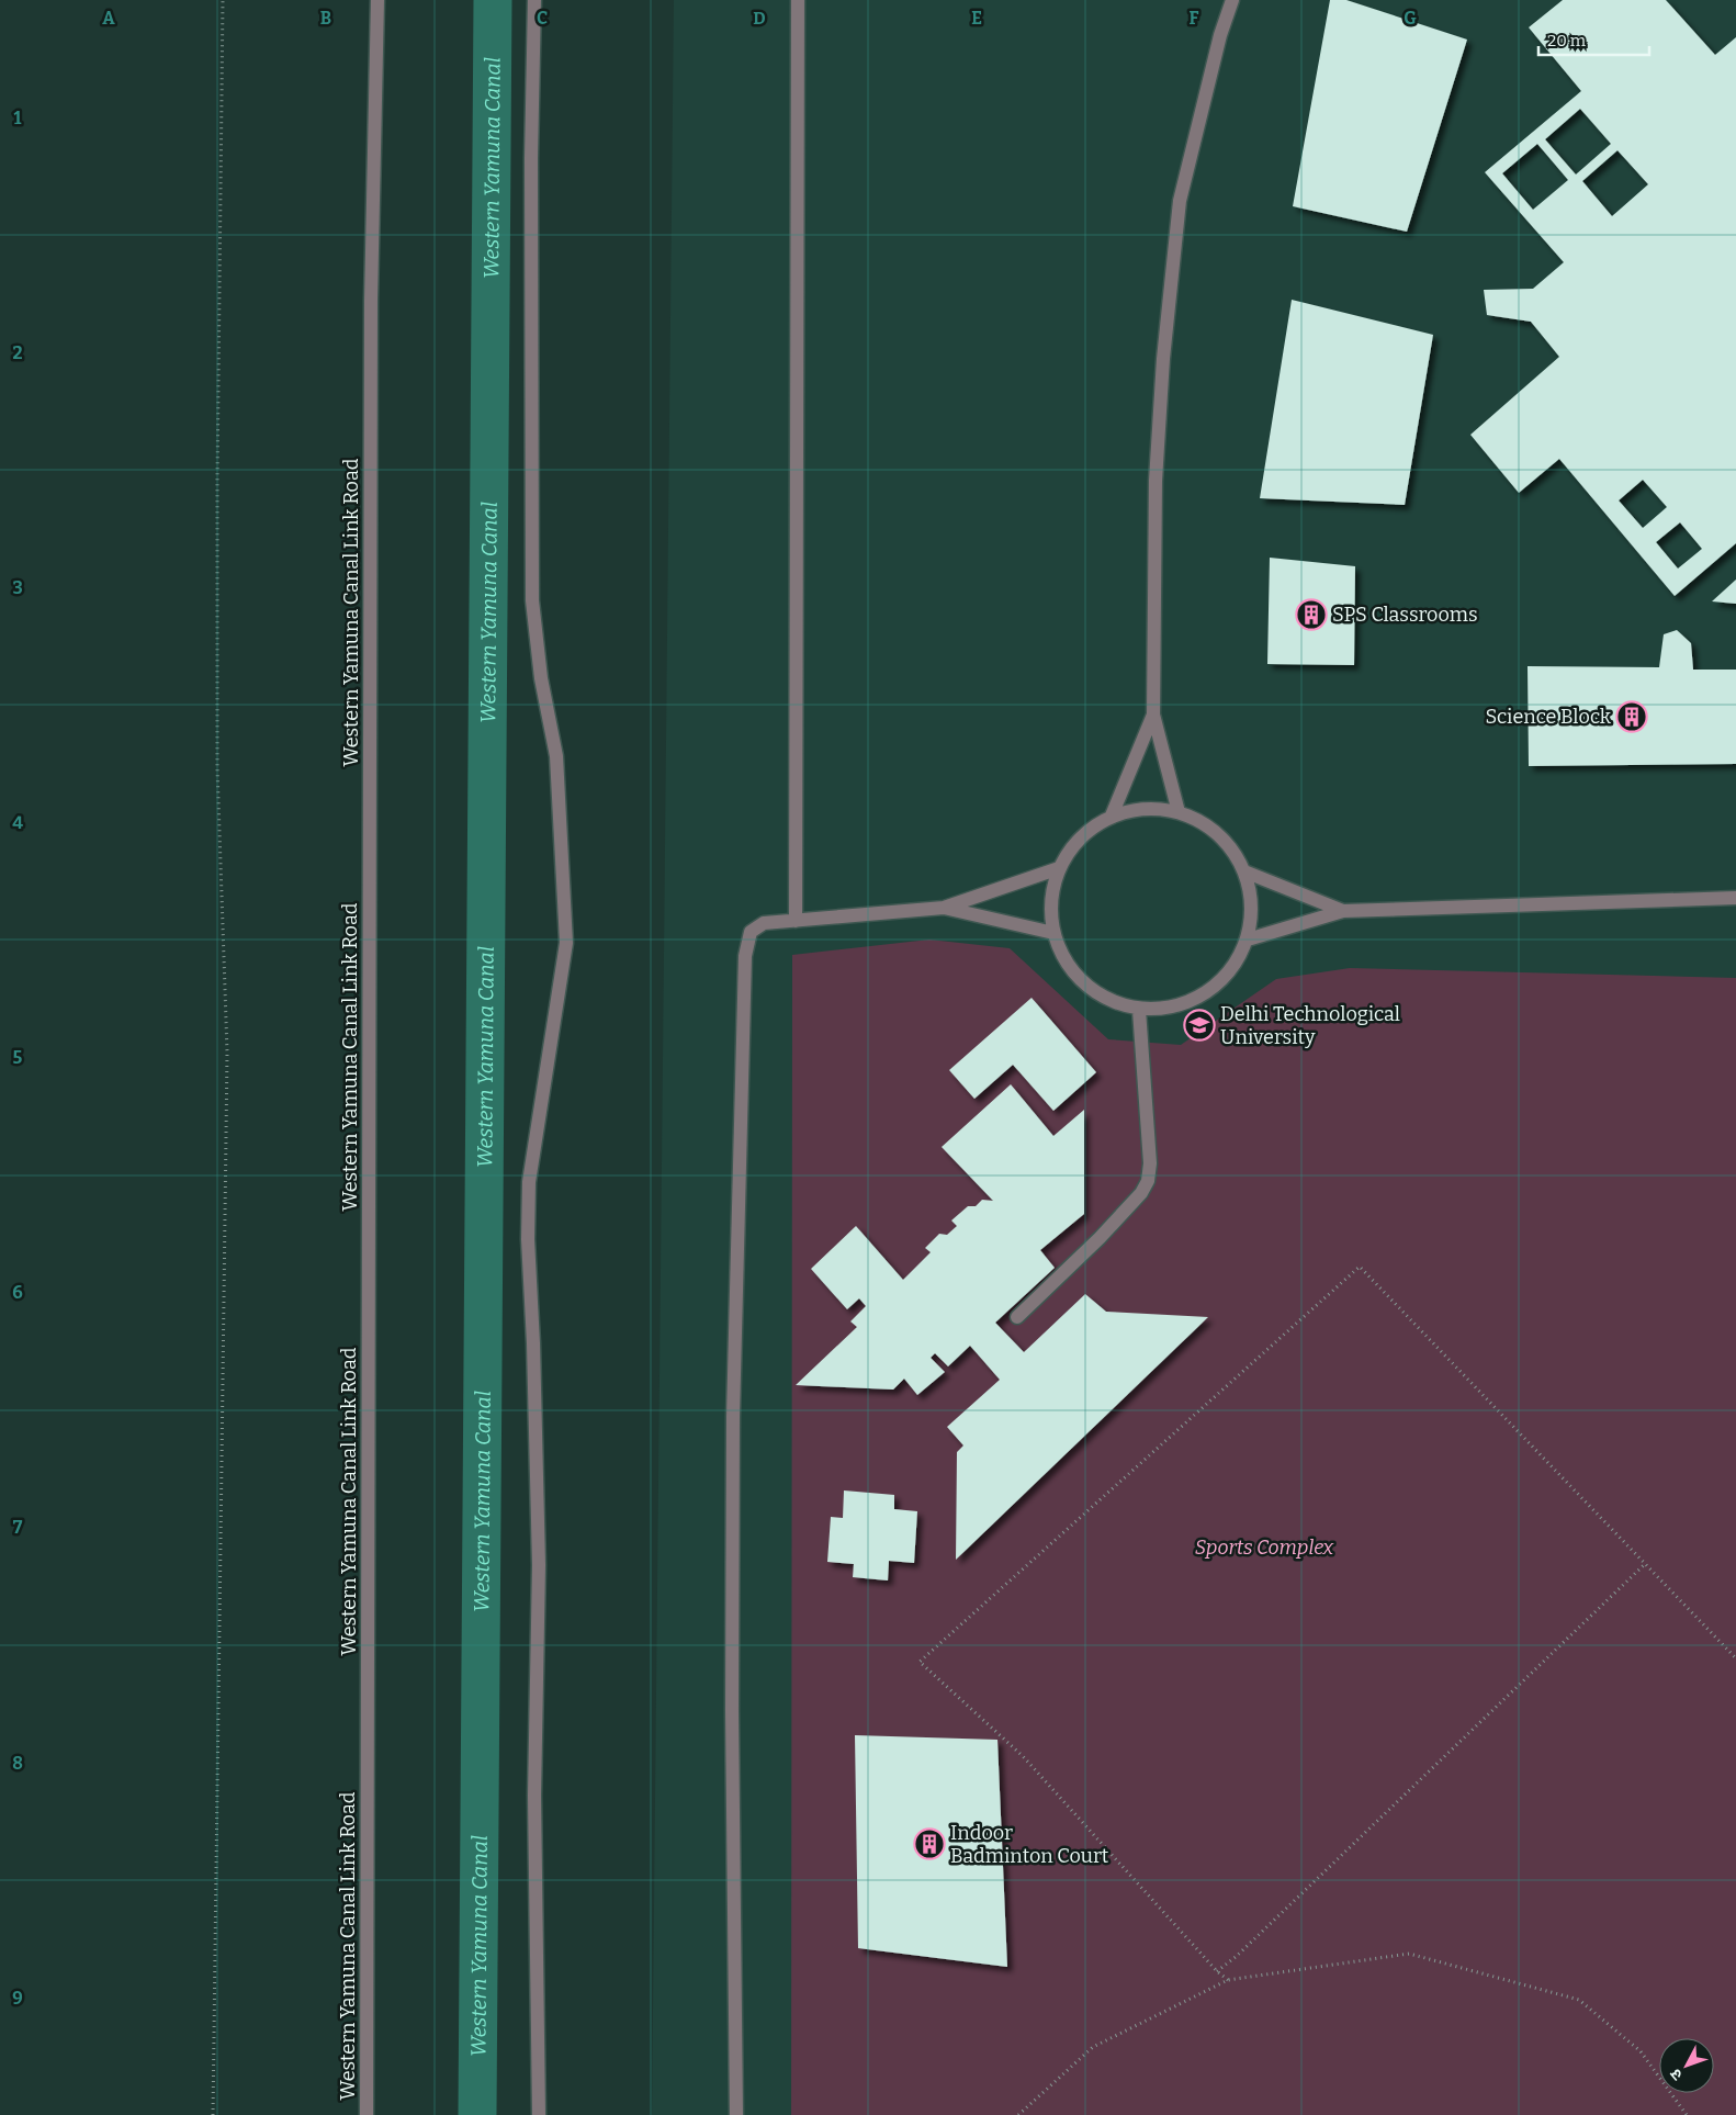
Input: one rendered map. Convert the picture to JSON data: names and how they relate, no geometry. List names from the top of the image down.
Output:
{
  "streets": {
    "street": ["Western Yamuna Canal Link Road"]
  },
  "water": ["Western Yamuna Canal"],
  "parks": ["Sports Complex"],
  "places": {
    "building": ["SPS Classrooms", "Science Block", "Indoor Badminton Court"],
    "school or university": ["Delhi Technological University"]
  },
  "scale_bar": "20 m",
  "north": "bottom left",
  "grid": {
    "columns": [
      "A",
      "B",
      "C",
      "D",
      "E",
      "F",
      "G"
    ],
    "rows": [
      "1",
      "2",
      "3",
      "4",
      "5",
      "6",
      "7",
      "8",
      "9"
    ]
  }
}
